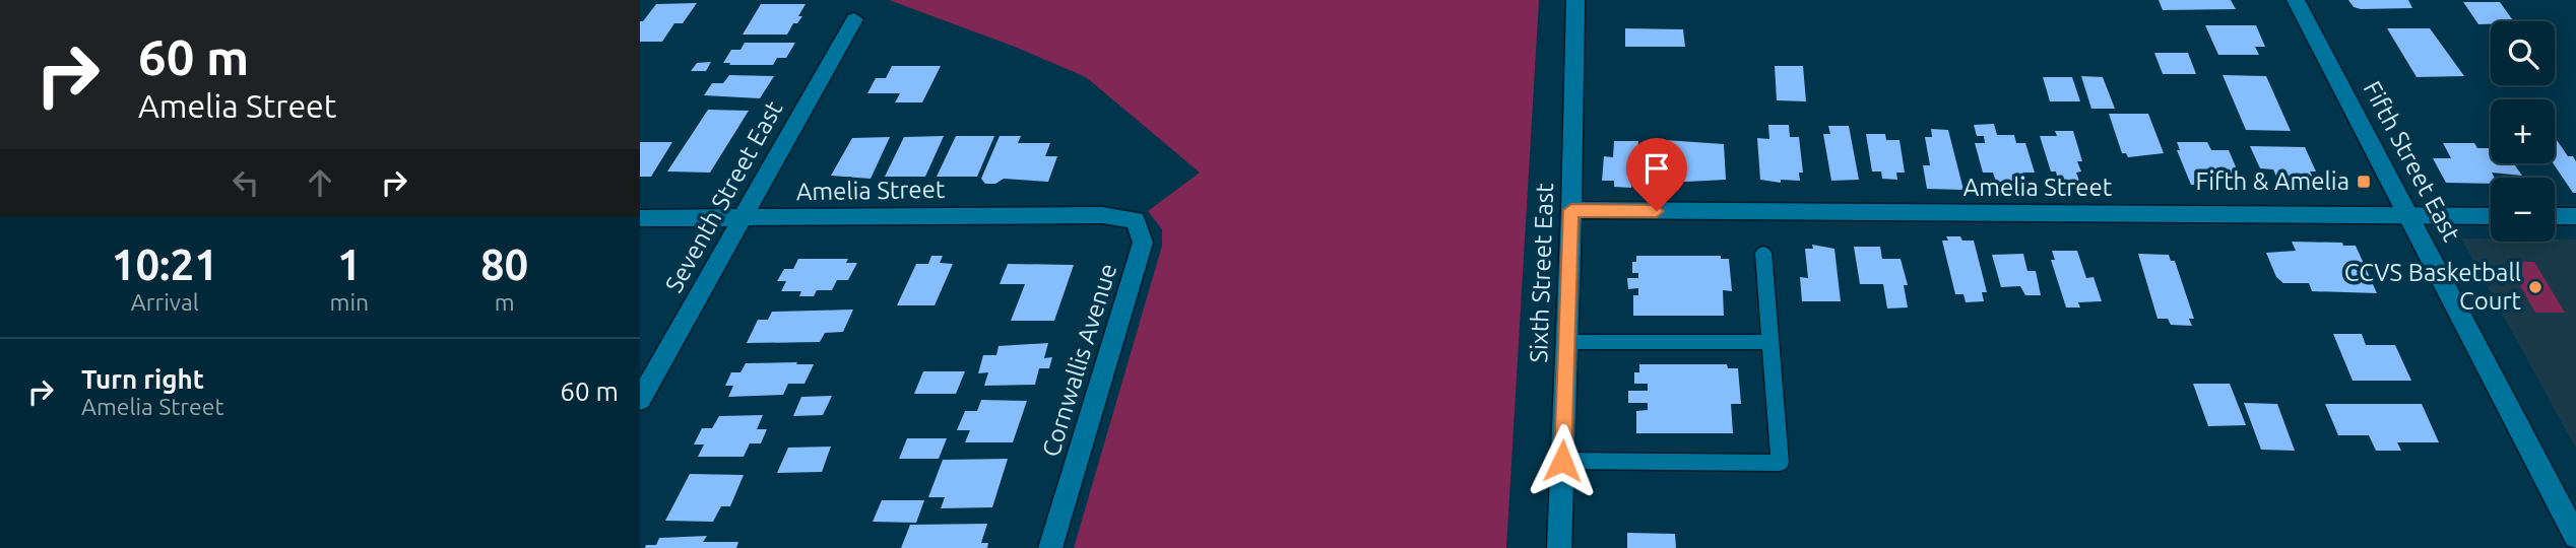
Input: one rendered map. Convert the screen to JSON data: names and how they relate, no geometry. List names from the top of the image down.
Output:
{
  "streets": {
    "street": [
      "Fifth Street East",
      "Amelia Street",
      "Seventh Street East",
      "Sixth Street East",
      "Cornwallis Avenue"
    ]
  },
  "crossings": [
    ["Fifth Street East", "Amelia Street"],
    ["Amelia Street", "Seventh Street East"],
    ["Amelia Street", "Sixth Street East"],
    ["Amelia Street", "Cornwallis Avenue"]
  ],
  "places": {
    "transit": ["Fifth & Amelia"],
    "other": ["CCVS Basketball Court"]
  },
  "page": {
    "turn": ["60 m", "Amelia Street"],
    "map_buttons": ["+", "−"],
    "eta": [
      "10:21",
      "Arrival",
      "1",
      "min",
      "80",
      "m"
    ],
    "list": [
      {
        "name": "Turn right",
        "note": "Amelia Street",
        "value": "60 m"
      }
    ]
  }
}
